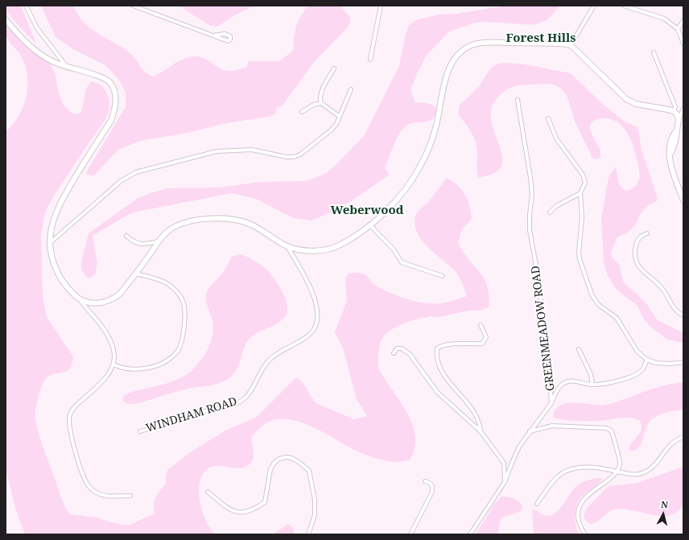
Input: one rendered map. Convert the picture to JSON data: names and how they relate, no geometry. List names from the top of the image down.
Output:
{
  "streets": {
    "street": ["GREENMEADOW ROAD", "WINDHAM ROAD"]
  },
  "districts": ["Forest Hills", "Weberwood"],
  "north": "top"
}
